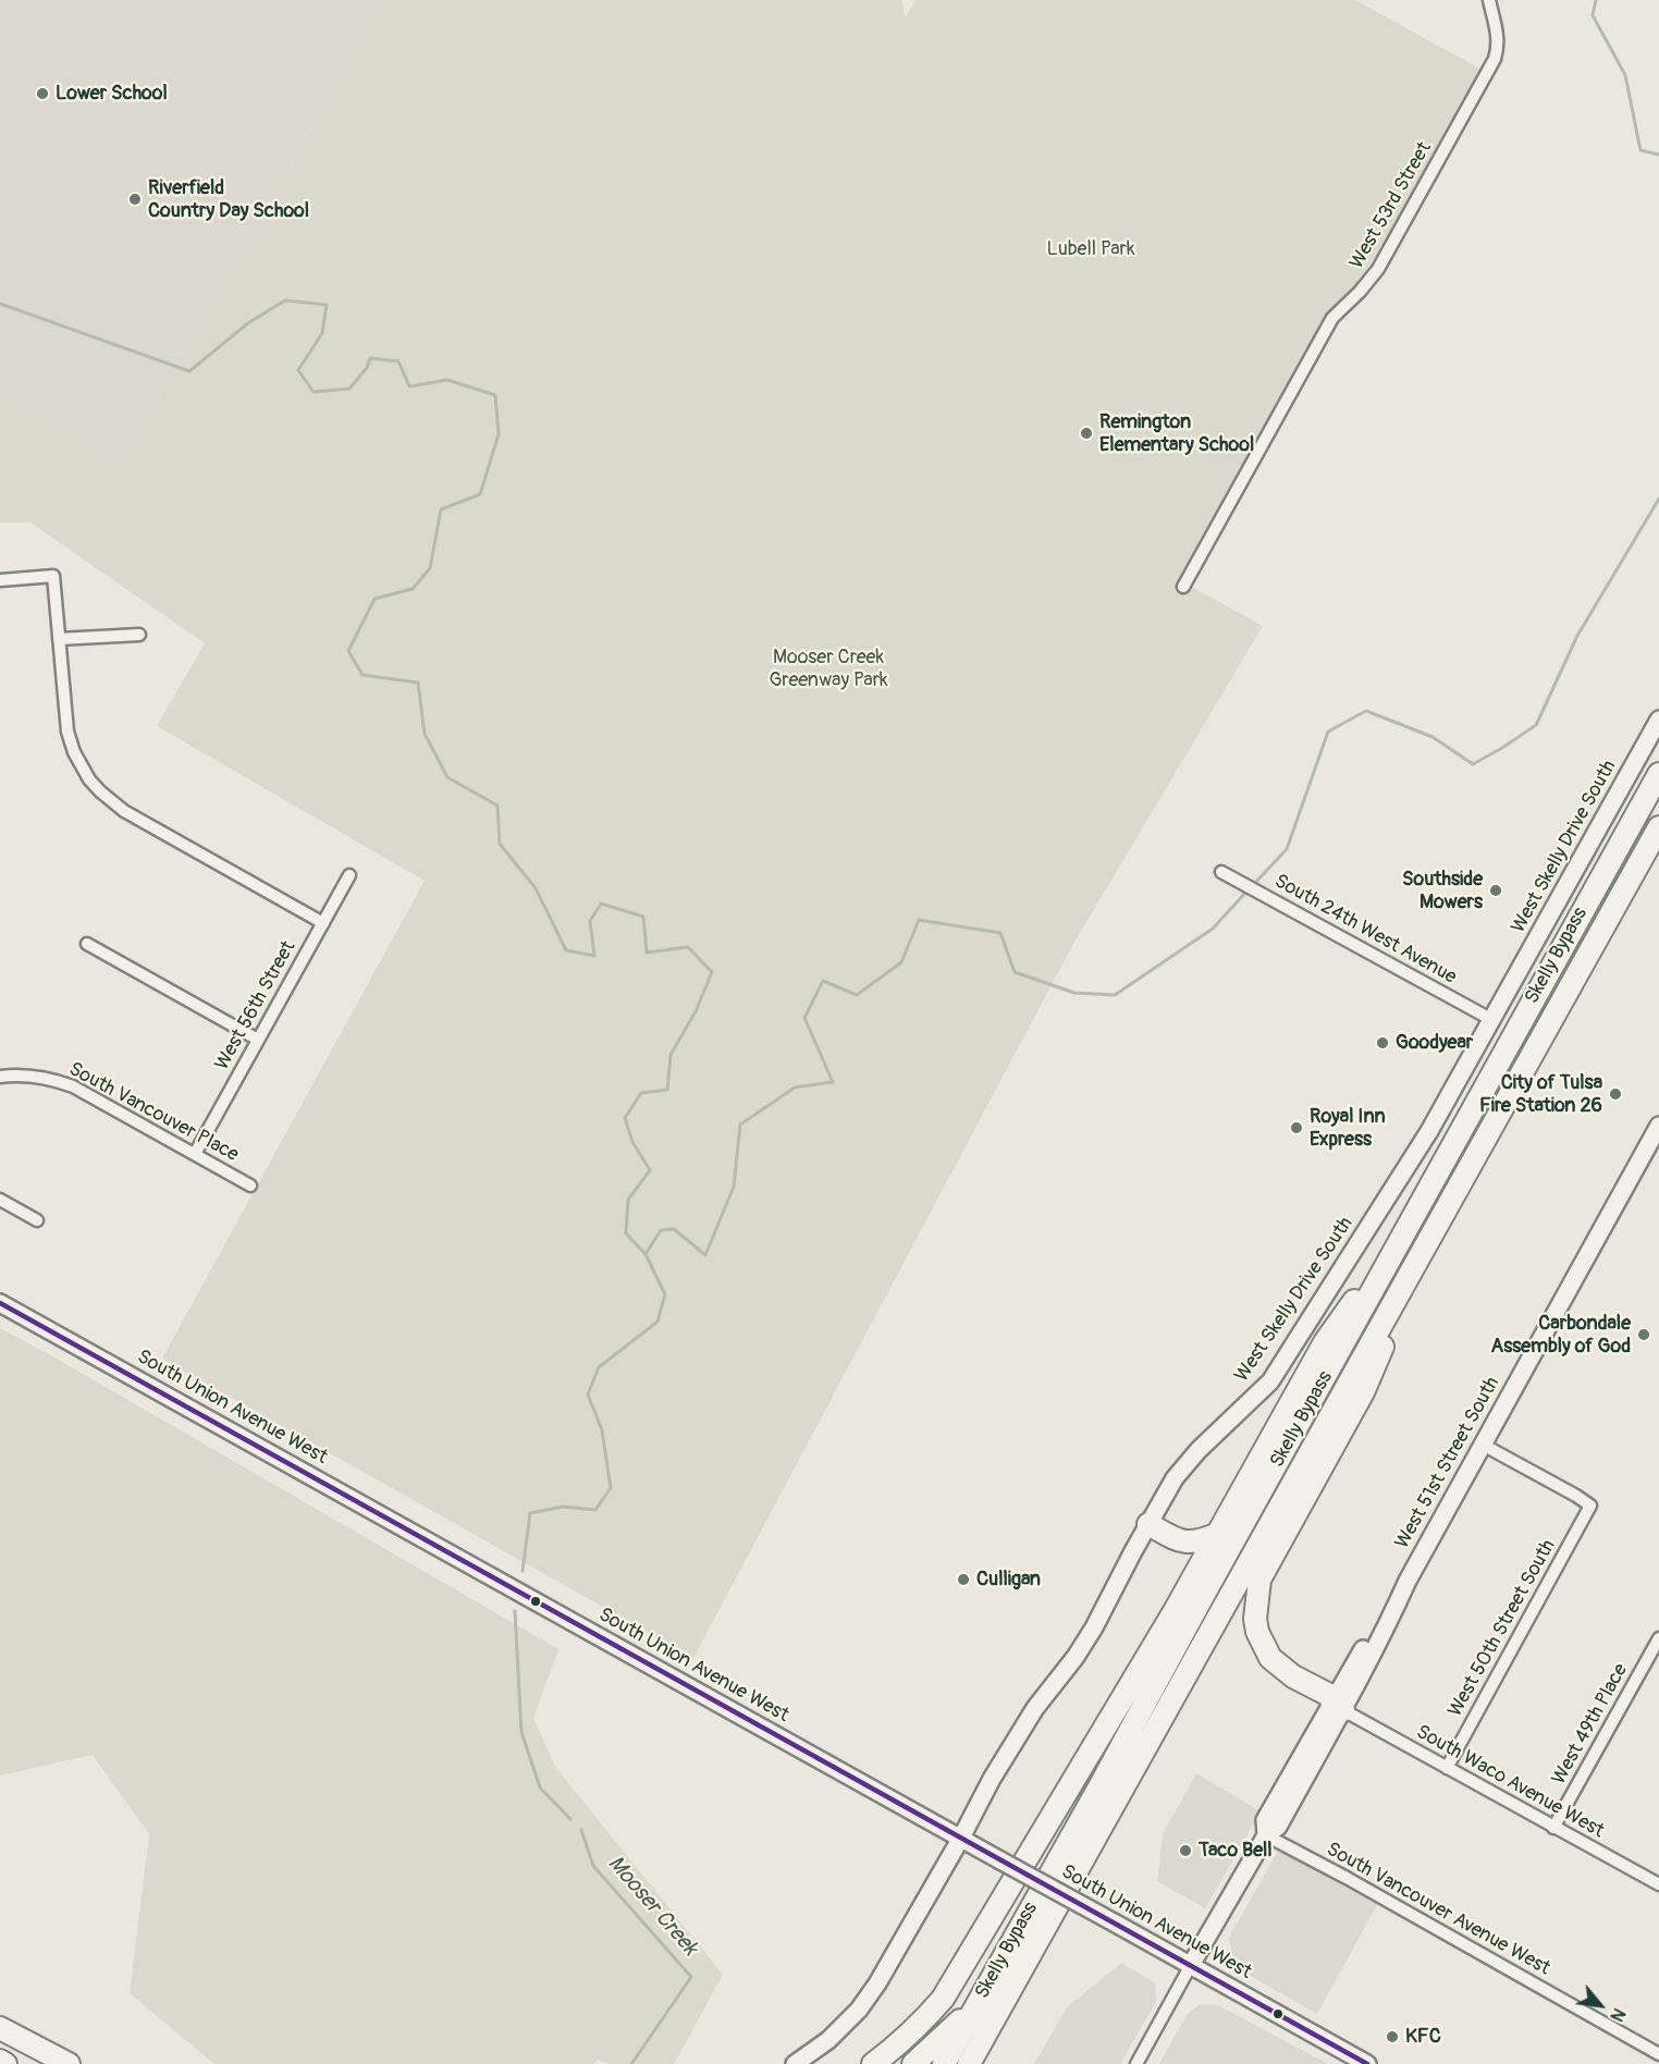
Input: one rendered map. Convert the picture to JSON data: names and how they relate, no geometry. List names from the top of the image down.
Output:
{
  "streets": {
    "highway": ["Skelly Bypass"],
    "street": [
      "West 53rd Street",
      "West Skelly Drive South",
      "South 24th West Avenue",
      "West 56th Street",
      "South Vancouver Place",
      "South Union Avenue West",
      "West 51st Street South",
      "West 50th Street South",
      "West 49th Place",
      "South Waco Avenue West",
      "South Vancouver Avenue West"
    ]
  },
  "crossings": [
    ["West Skelly Drive South", "South 24th West Avenue"],
    ["West Skelly Drive South", "South Union Avenue West"],
    ["West 56th Street", "South Vancouver Place"],
    ["South Union Avenue West", "West 51st Street South"],
    ["West 51st Street South", "West 50th Street South"],
    ["West 51st Street South", "South Waco Avenue West"],
    ["West 51st Street South", "South Vancouver Avenue West"],
    ["West 50th Street South", "South Waco Avenue West"],
    ["West 49th Place", "South Waco Avenue West"]
  ],
  "water": ["Mooser Creek"],
  "parks": ["Lubell Park", "Mooser Creek Greenway Park"],
  "places": [
    "Lower School",
    "Riverfield Country Day School",
    "Remington Elementary School",
    "Southside Mowers",
    "Goodyear",
    "City of Tulsa Fire Station 26",
    "Royal Inn Express",
    "Carbondale Assembly of God",
    "Culligan",
    "Taco Bell",
    "KFC"
  ],
  "north": "bottom right"
}
